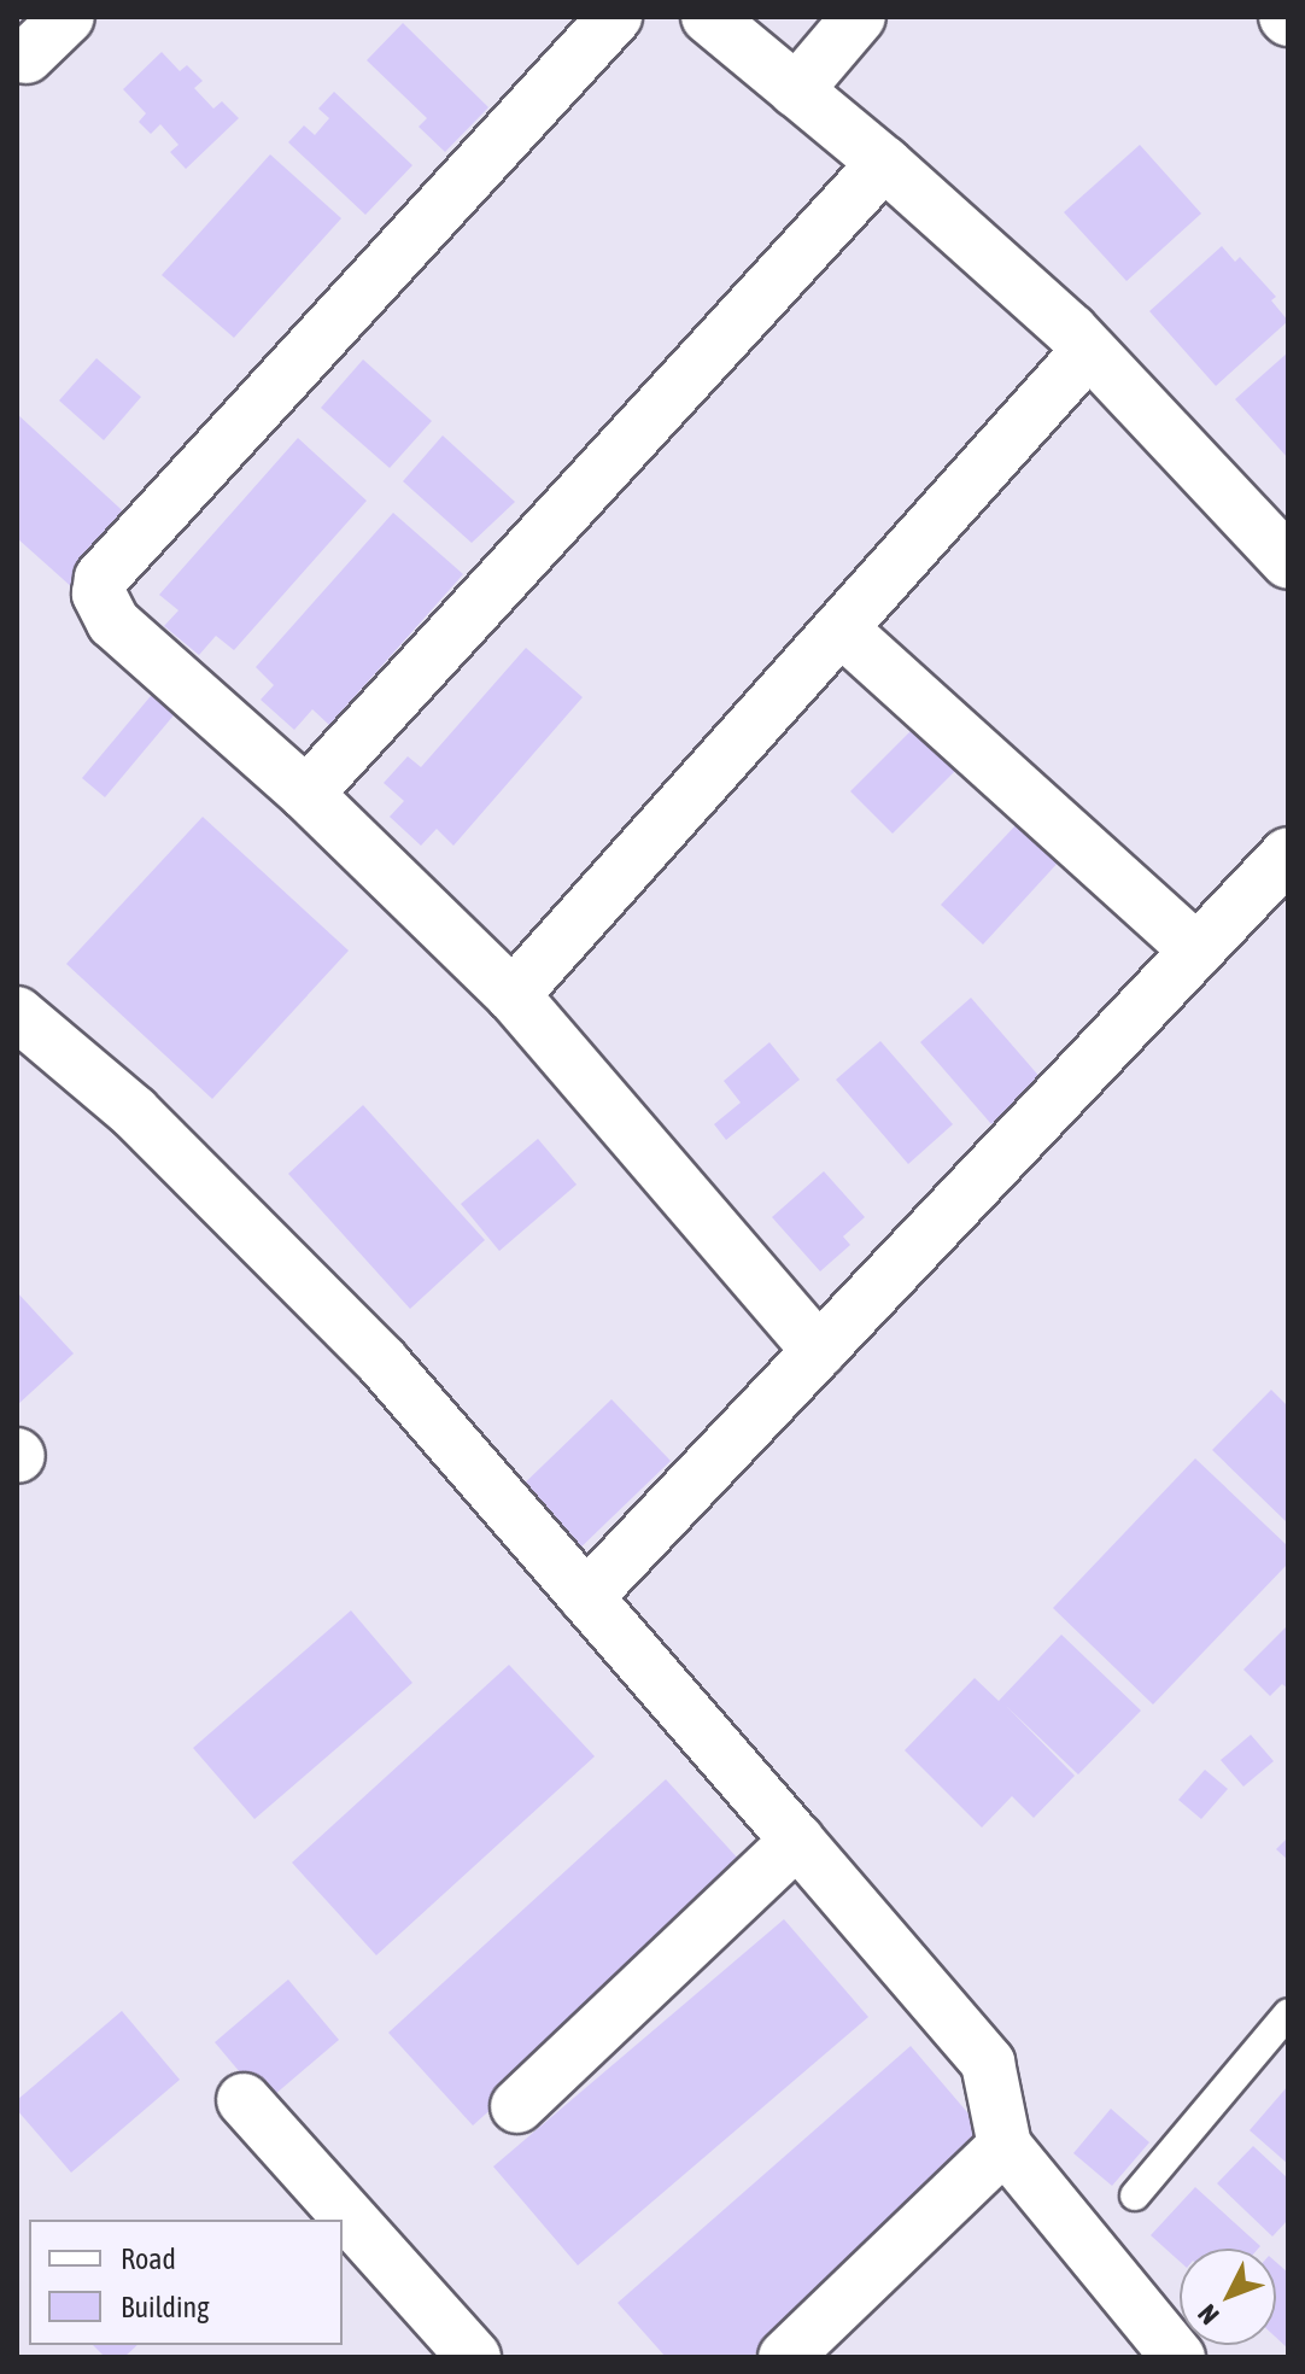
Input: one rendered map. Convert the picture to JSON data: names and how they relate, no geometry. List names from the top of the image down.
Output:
{
  "legend": ["Road", "Building"],
  "north": "bottom left"
}
